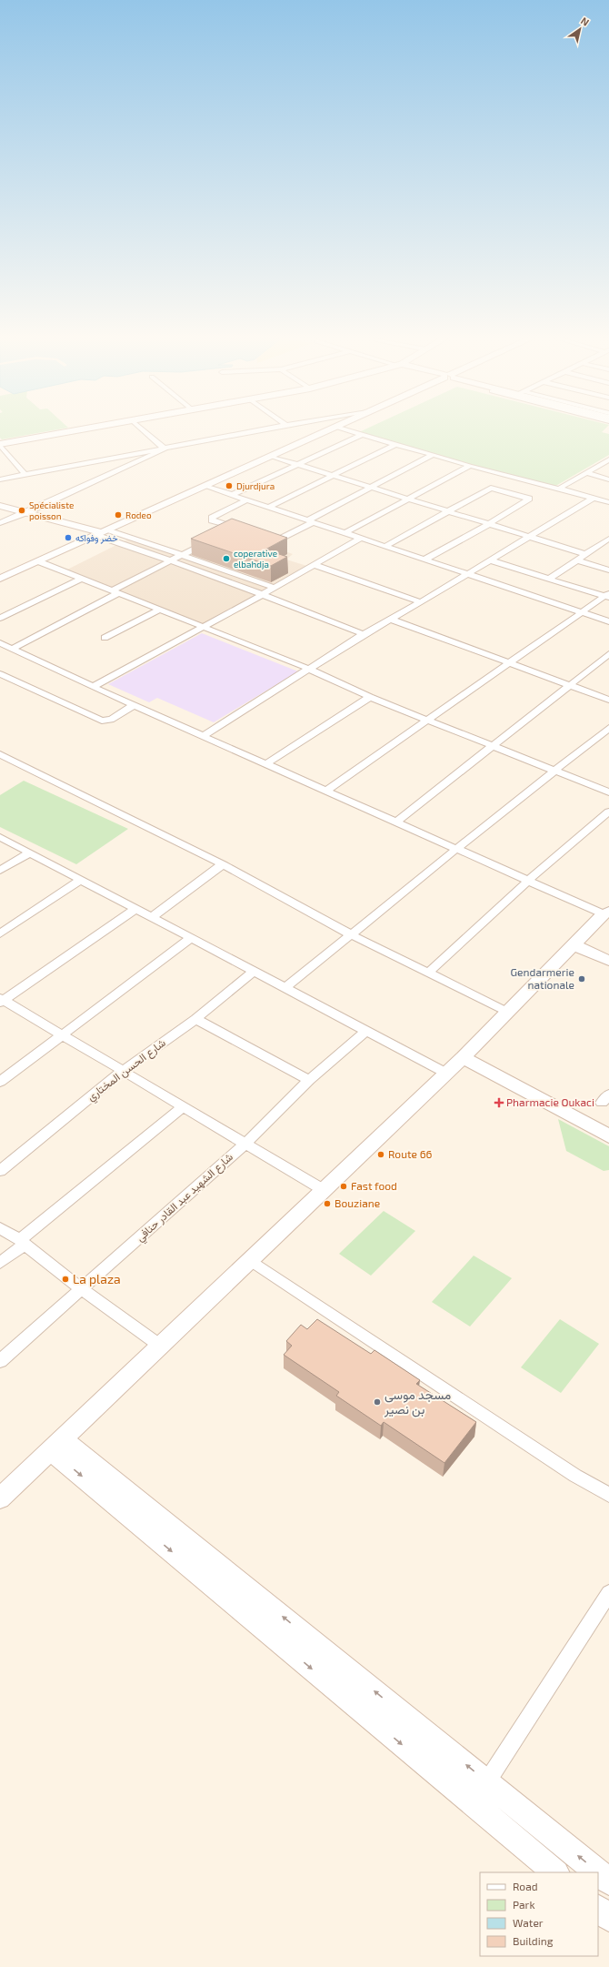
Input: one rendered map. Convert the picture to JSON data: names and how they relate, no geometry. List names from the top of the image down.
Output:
{
  "streets": {
    "street": ["شارع الحسن المختاري", "شارع الشهيد عبد القادر حنافي"]
  },
  "places": {
    "other": [
      "Djurdjura",
      "Spécialiste poisson",
      "Rodeo",
      "خضر وفواكه",
      "coperative elbahdja",
      "Gendarmerie nationale",
      "Route 66",
      "Fast food",
      "Bouziane",
      "La plaza",
      "مسجد موسى بن نصير"
    ],
    "health": ["Pharmacie Oukaci"]
  },
  "legend": [
    "Road",
    "Park",
    "Water",
    "Building"
  ],
  "north": "top right"
}
